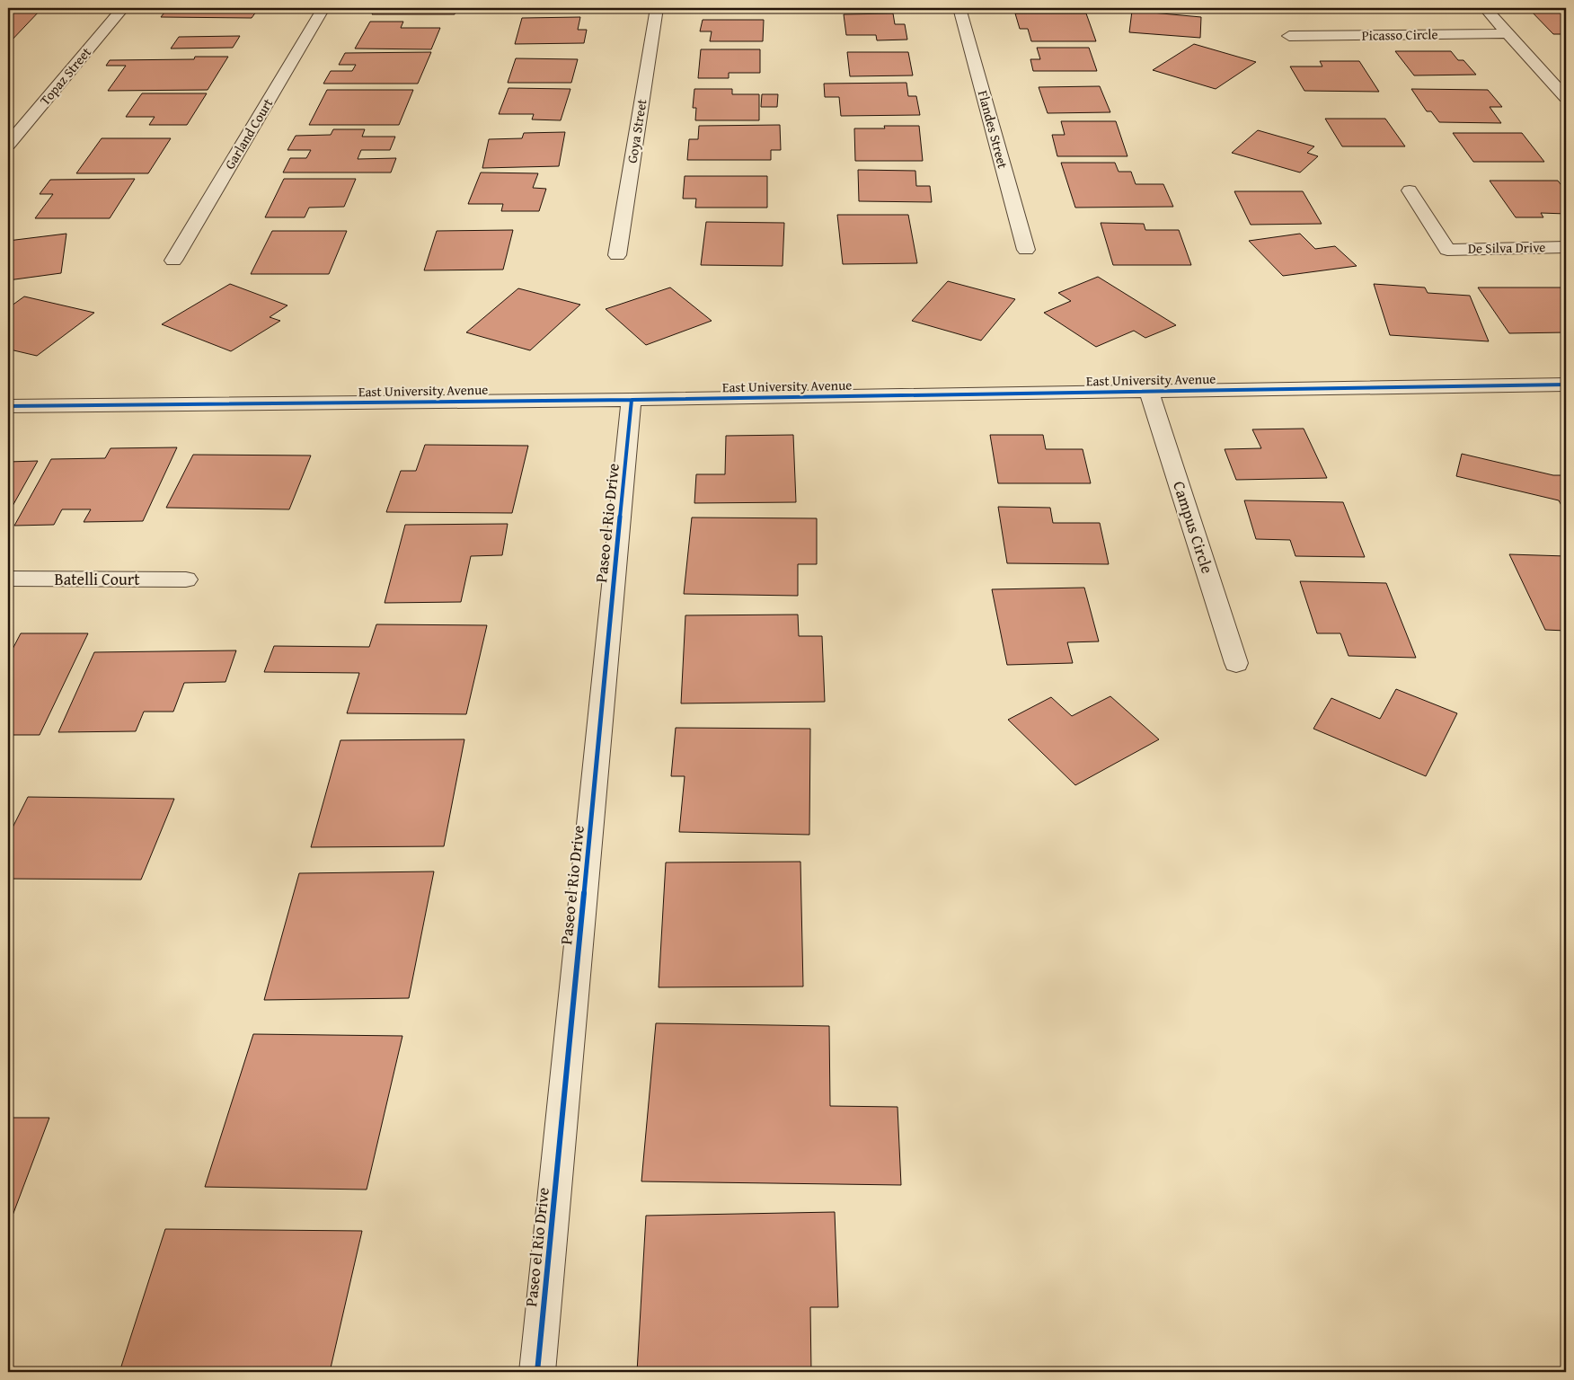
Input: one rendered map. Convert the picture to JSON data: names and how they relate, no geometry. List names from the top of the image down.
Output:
{
  "streets": {
    "street": [
      "Picasso Circle",
      "Topaz Street",
      "Flandes Street",
      "Goya Street",
      "Garland Court",
      "De Silva Drive",
      "East University Avenue",
      "Paseo el Rio Drive",
      "Campus Circle",
      "Batelli Court"
    ]
  },
  "crossings": [
    ["East University Avenue", "Paseo el Rio Drive"],
    ["East University Avenue", "Campus Circle"]
  ]
}
